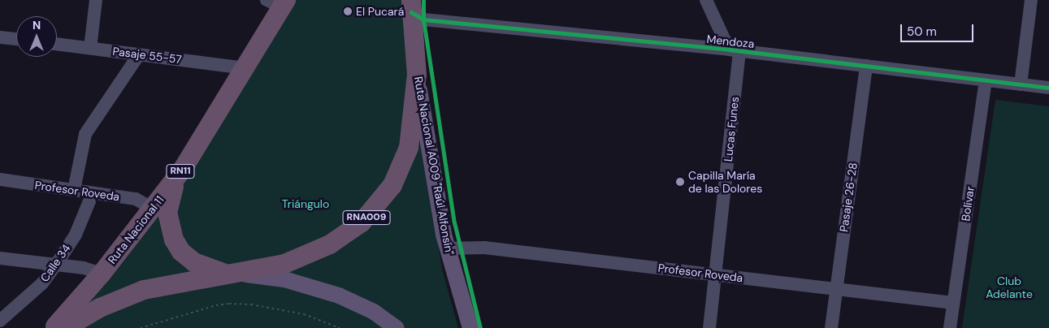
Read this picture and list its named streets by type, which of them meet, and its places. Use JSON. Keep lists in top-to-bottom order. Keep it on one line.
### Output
{"streets":{"highway":["Ruta Nacional A009 \"Raúl Alfonsín\"","RN11","RNA009","Ruta Nacional 11"],"street":["Mendoza","Pasaje 55-57","Lucas Funes","Profesor Roveda","Pasaje 26-28","Bolívar","Calle 34"]},"crossings":[["Mendoza","Lucas Funes"],["Mendoza","Ruta Nacional A009 \"Raúl Alfonsín\""],["Mendoza","Pasaje 26-28"],["Mendoza","Bolívar"],["Pasaje 55-57","Ruta Nacional 11"],["Lucas Funes","Profesor Roveda"],["Ruta Nacional A009 \"Raúl Alfonsín\"","Profesor Roveda"],["Ruta Nacional A009 \"Raúl Alfonsín\"","RNA009"],["Profesor Roveda","Pasaje 26-28"],["Profesor Roveda","Bolívar"],["Profesor Roveda","Ruta Nacional 11"],["Profesor Roveda","Calle 34"],["RNA009","Ruta Nacional 11"]],"parks":["Triángulo","Club Adelante"],"places":["El Pucará","Capilla María de las Dolores"],"scale_bar":"50 m","north":"top"}
